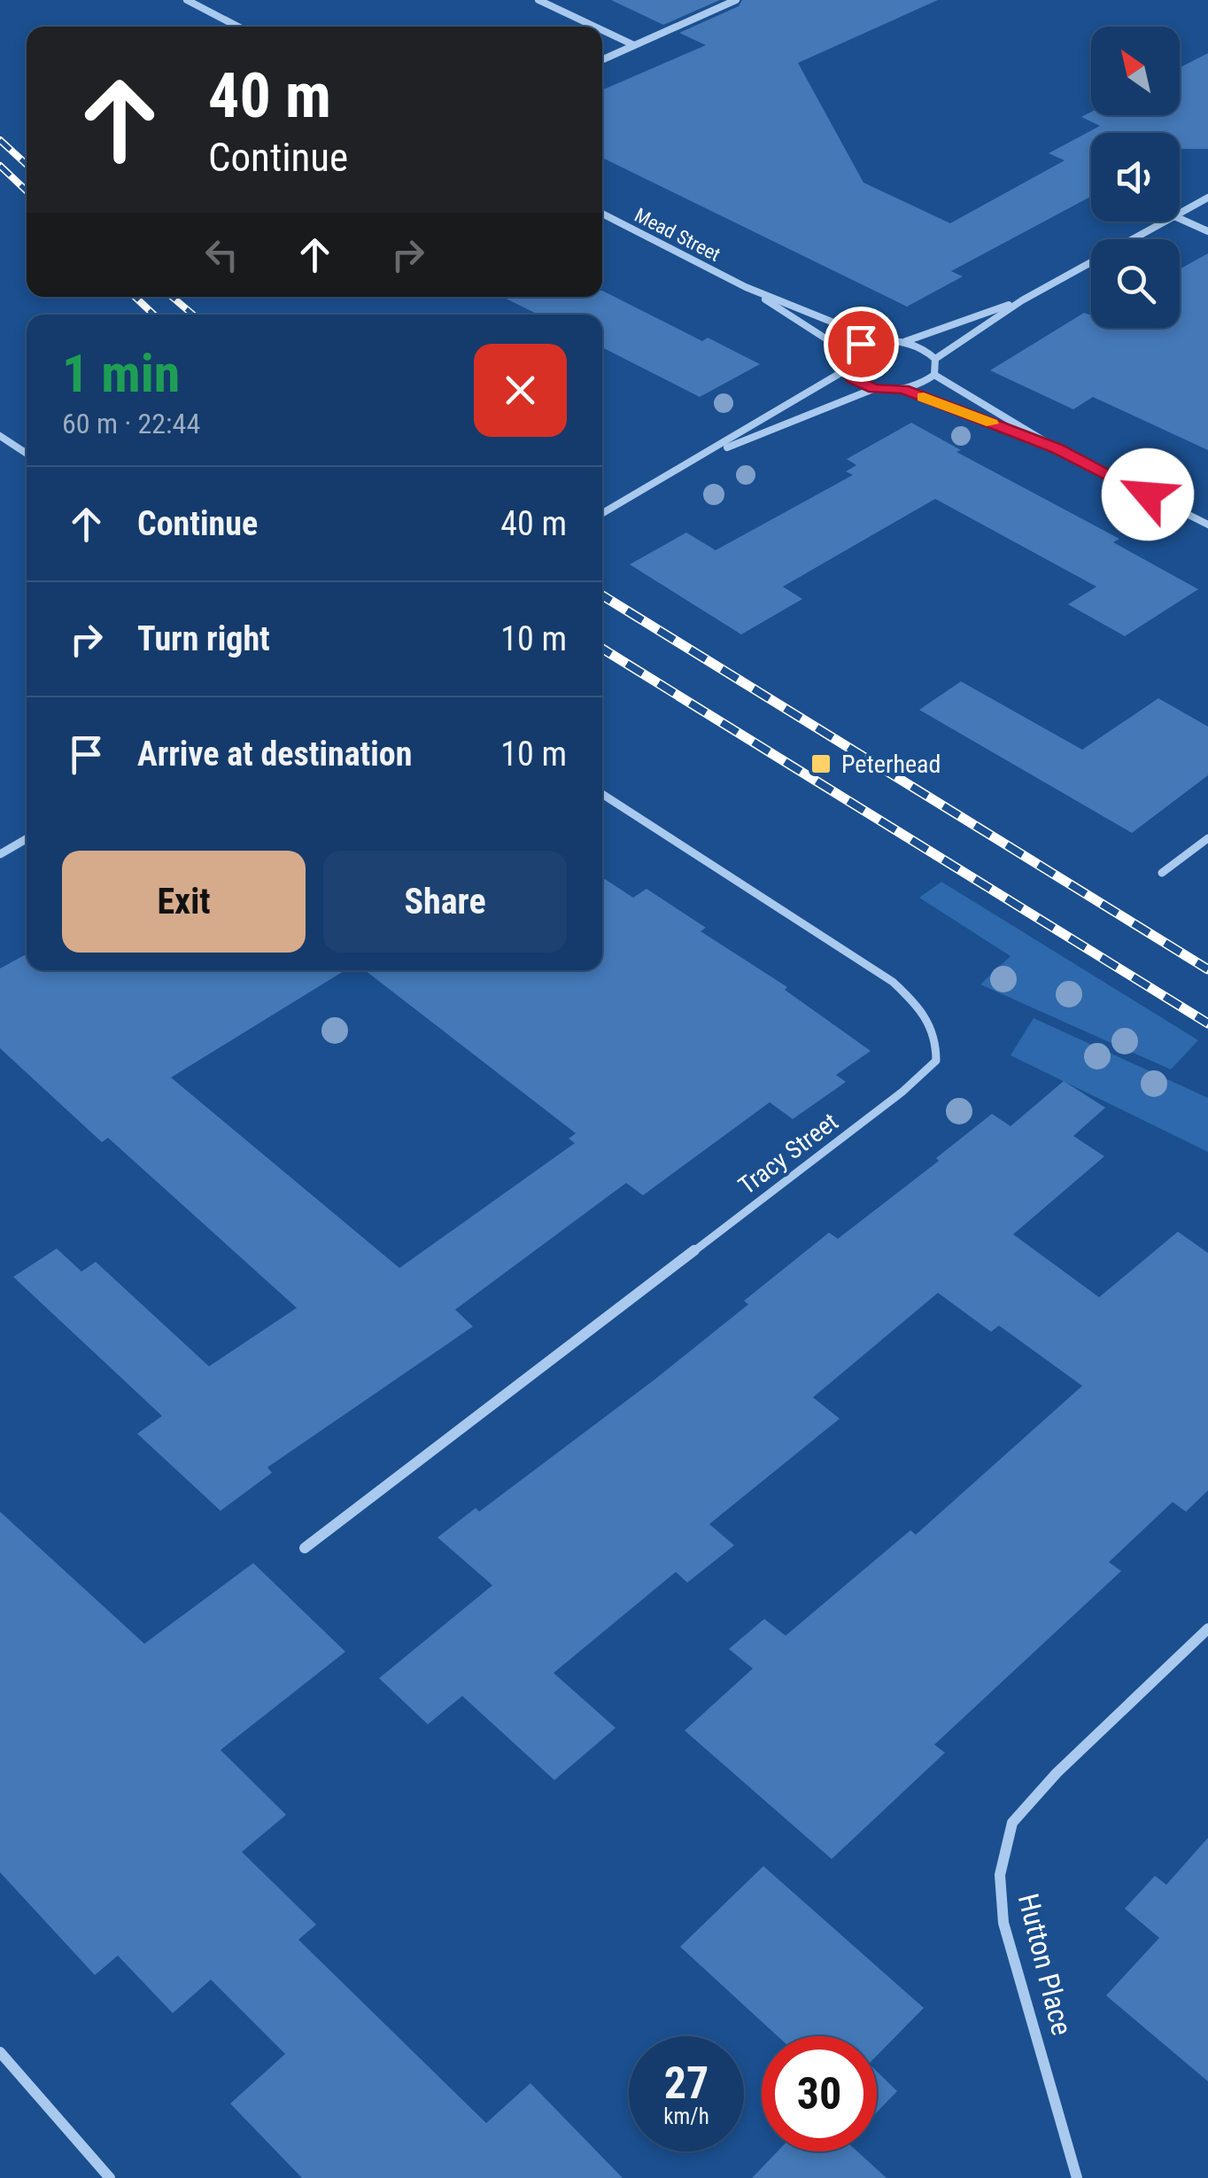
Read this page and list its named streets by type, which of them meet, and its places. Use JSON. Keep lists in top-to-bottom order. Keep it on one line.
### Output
{"streets":{"street":["Mead Street","Tracy Street","Hutton Place"]},"places":{"transit":["Peterhead"]},"north":"top left","page":{"turn":["40 m","Continue"],"heading":["1 min","60 m · 22:44"],"list":[{"name":"Continue","value":"40 m"},{"name":"Turn right","value":"10 m"},{"name":"Arrive at destination","value":"10 m"}],"buttons":["Exit","Share"],"speed":"27 km/h","limit":"30"}}
